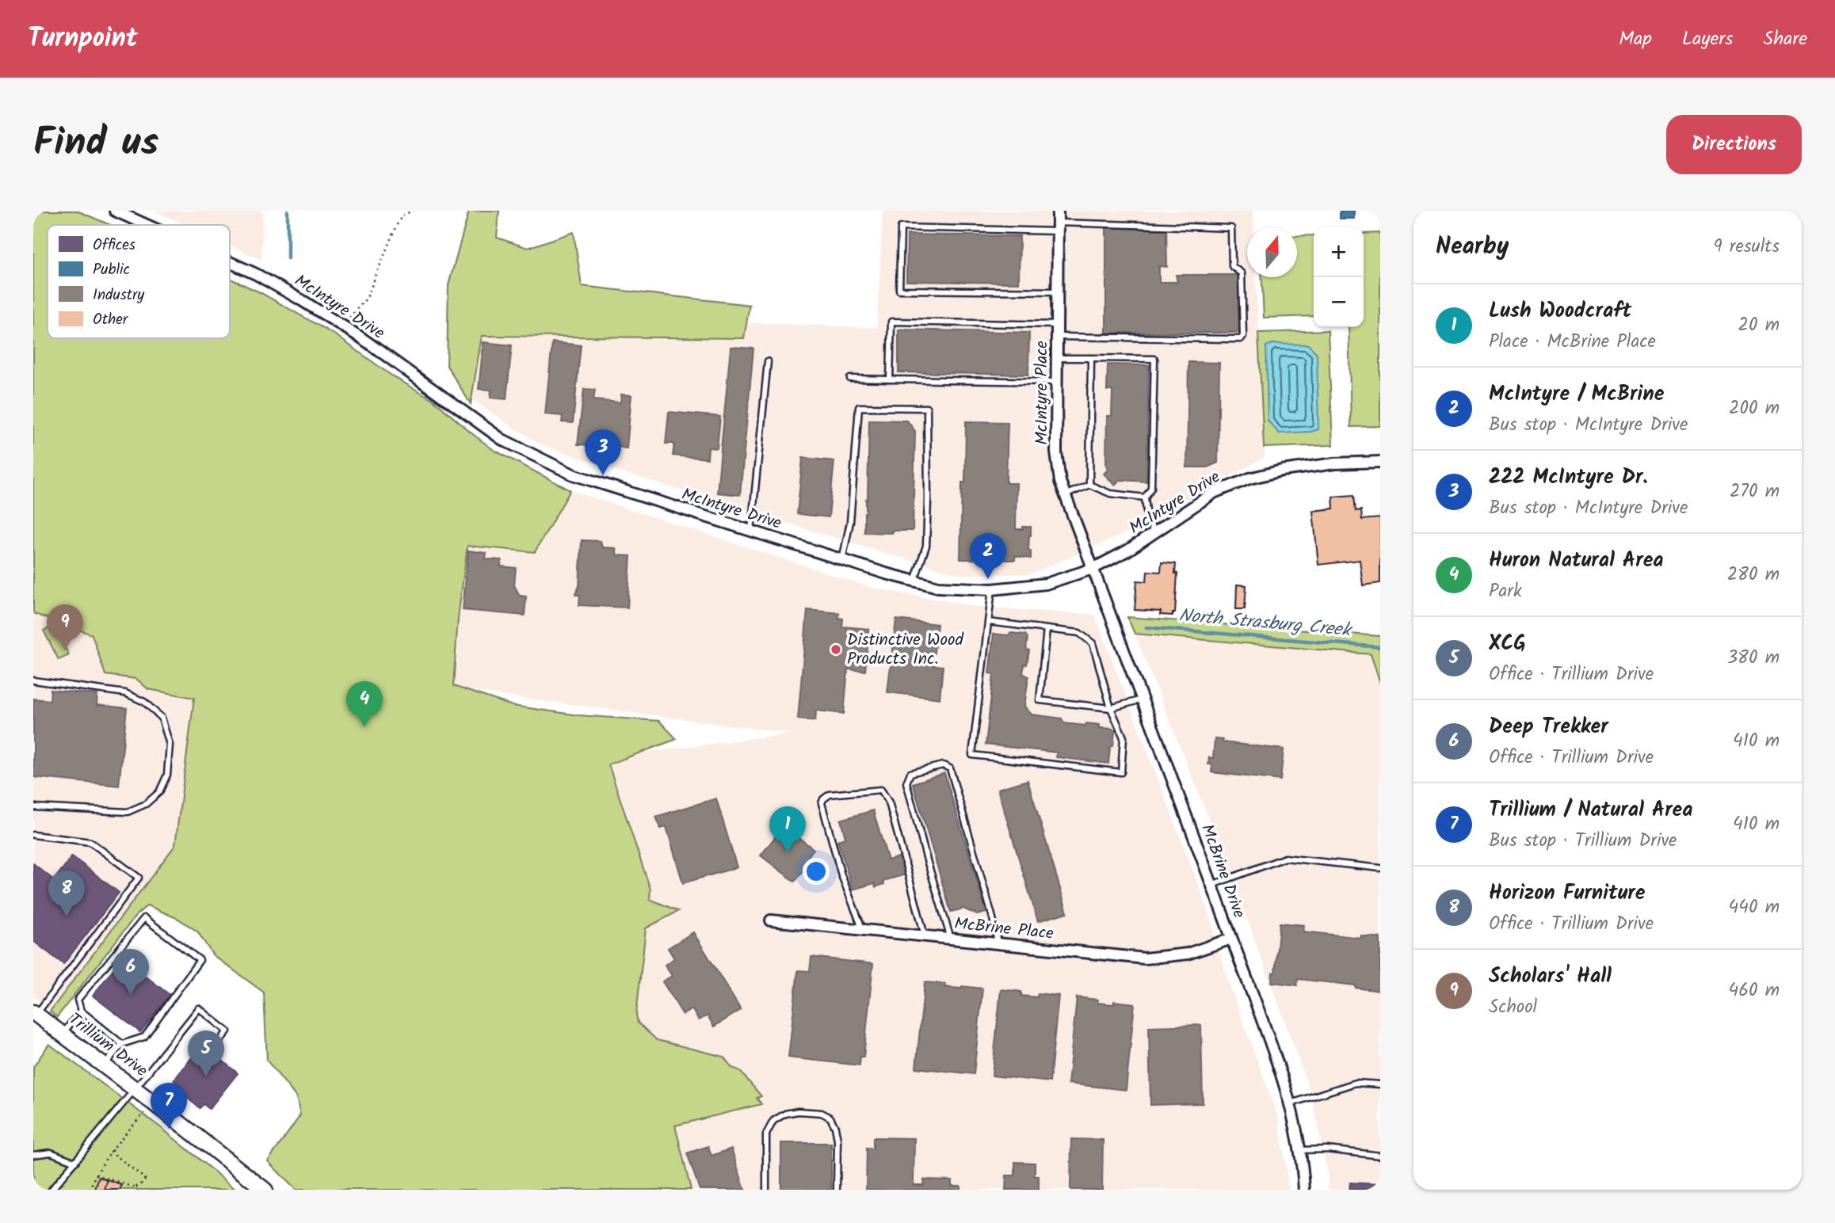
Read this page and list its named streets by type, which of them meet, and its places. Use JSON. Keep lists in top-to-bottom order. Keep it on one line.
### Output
{"streets":{"street":["McIntyre Drive","McIntyre Place","McBrine Drive","McBrine Place","Trillium Drive"]},"crossings":[["McIntyre Drive","McIntyre Place"],["McIntyre Drive","McBrine Drive"],["McIntyre Place","McBrine Drive"],["McBrine Drive","McBrine Place"]],"water":["North Strasburg Creek"],"places":["Distinctive Wood Products Inc."],"legend":["Offices","Public","Industry","Other"],"north":"top","page":{"header":"Turnpoint","nav":["Map","Layers","Share"],"title":"Find us","buttons":"Directions","heading":["Nearby","9 results"],"map_buttons":["+","−"],"list":[{"mark":"1","name":"Lush Woodcraft","note":"Place · McBrine Place","value":"20 m"},{"mark":"2","name":"McIntyre / McBrine","note":"Bus stop · McIntyre Drive","value":"200 m"},{"mark":"3","name":"222 McIntyre Dr.","note":"Bus stop · McIntyre Drive","value":"270 m"},{"mark":"4","name":"Huron Natural Area","note":"Park","value":"280 m"},{"mark":"5","name":"XCG","note":"Office · Trillium Drive","value":"380 m"},{"mark":"6","name":"Deep Trekker","note":"Office · Trillium Drive","value":"410 m"},{"mark":"7","name":"Trillium / Natural Area","note":"Bus stop · Trillium Drive","value":"410 m"},{"mark":"8","name":"Horizon Furniture","note":"Office · Trillium Drive","value":"440 m"},{"mark":"9","name":"Scholars' Hall","note":"School","value":"460 m"}],"pins":["3","2","9","4","1","8","6","5","7"]}}
